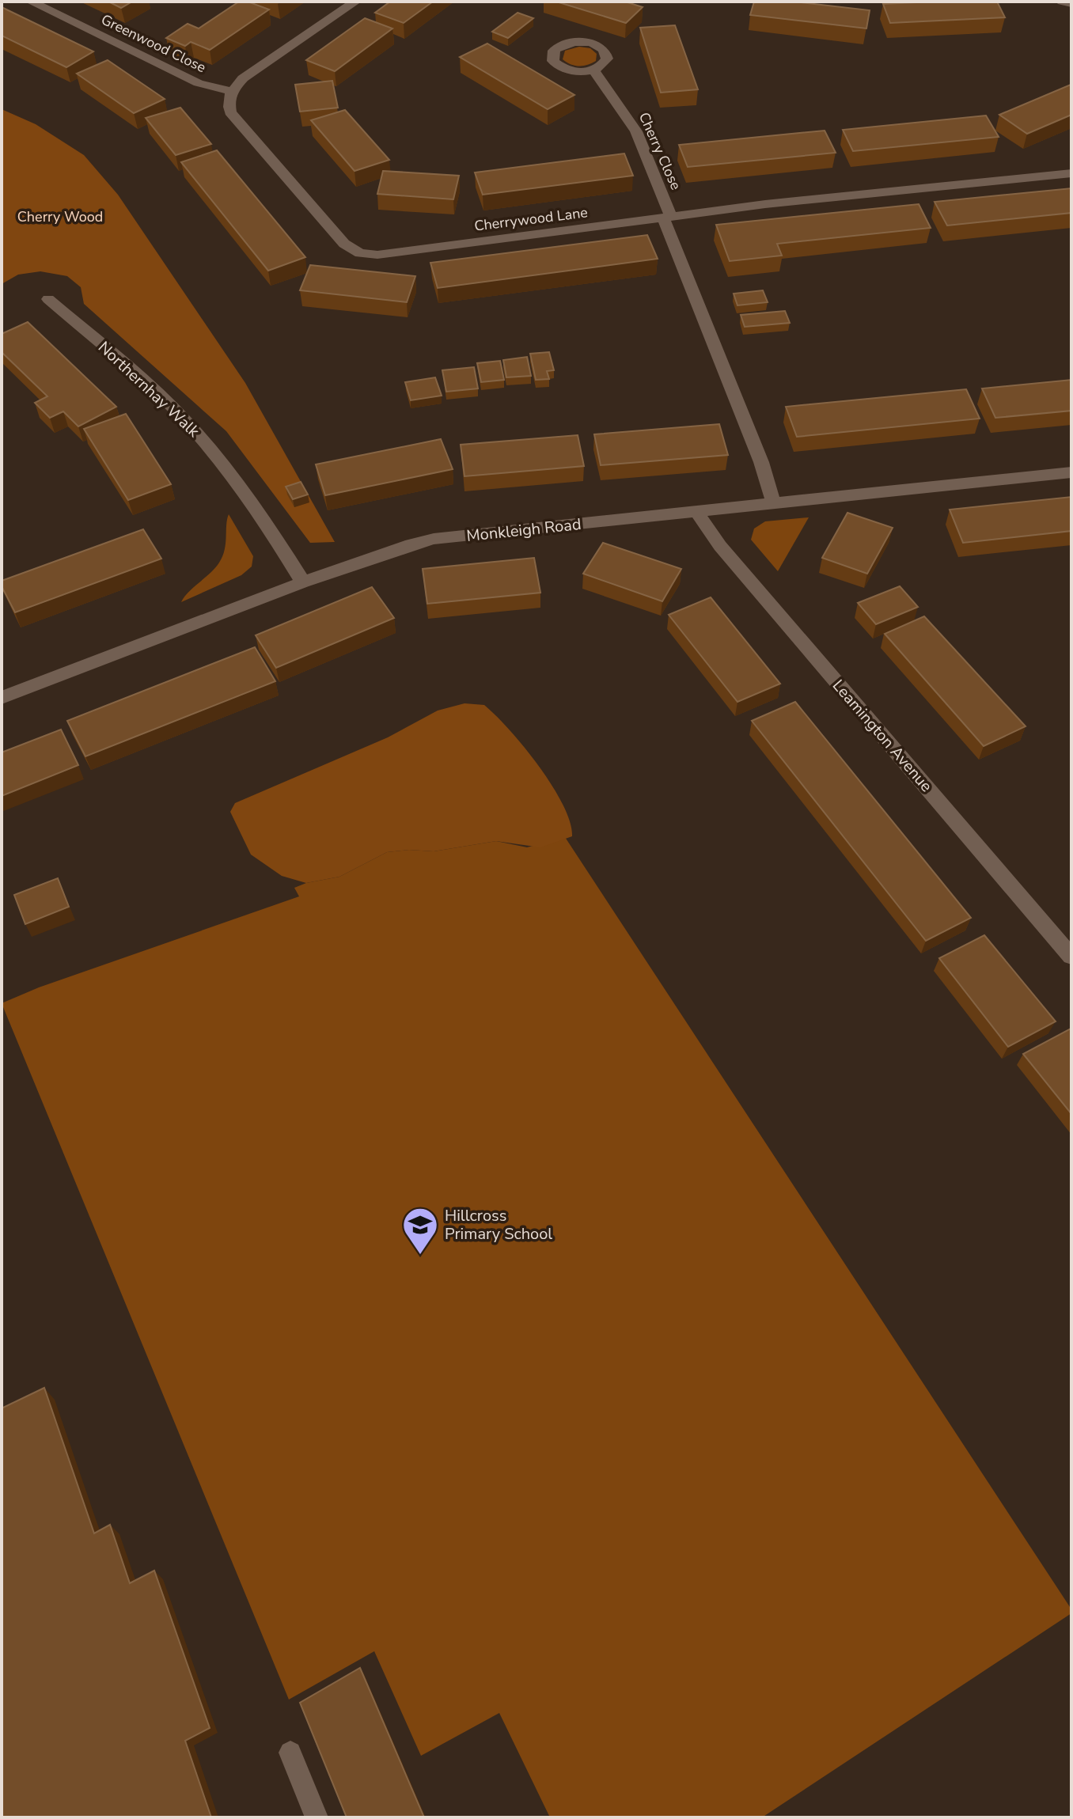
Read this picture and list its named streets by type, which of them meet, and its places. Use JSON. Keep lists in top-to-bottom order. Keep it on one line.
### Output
{"streets":{"street":["Greenwood Close","Cherry Close","Cherrywood Lane","Northernhay Walk","Monkleigh Road","Leamington Avenue"]},"crossings":[["Greenwood Close","Cherrywood Lane"],["Cherry Close","Cherrywood Lane"],["Northernhay Walk","Monkleigh Road"],["Monkleigh Road","Leamington Avenue"]],"parks":["Cherry Wood"],"places":{"school or university":["Hillcross Primary School"]}}
